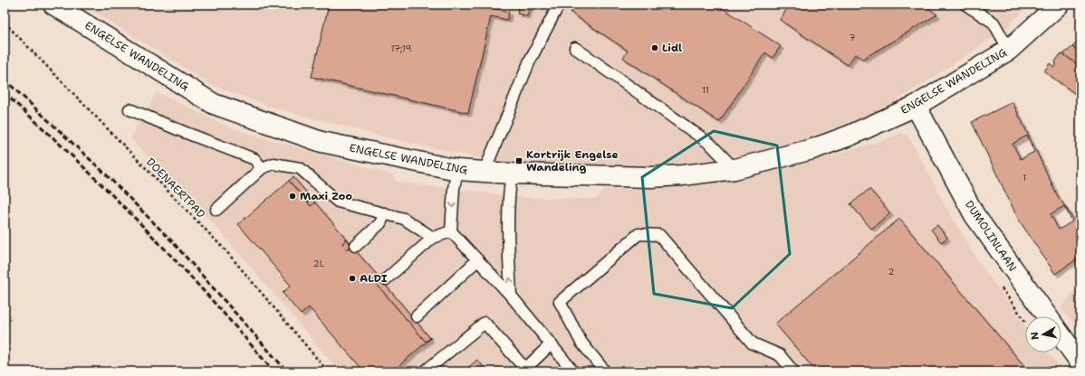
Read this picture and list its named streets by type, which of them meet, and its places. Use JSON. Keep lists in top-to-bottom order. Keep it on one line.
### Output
{"streets":{"street":["ENGELSE WANDELING","DUMOLINLAAN"],"path":["DOENAERTPAD"]},"crossings":[["ENGELSE WANDELING","DUMOLINLAAN"]],"places":{"other":["Lidl","Maxi Zoo","ALDI"],"transit":["Kortrijk Engelse Wandeling"]},"house_numbers":["7","17;19","11","1","2L","2"],"north":"left"}
